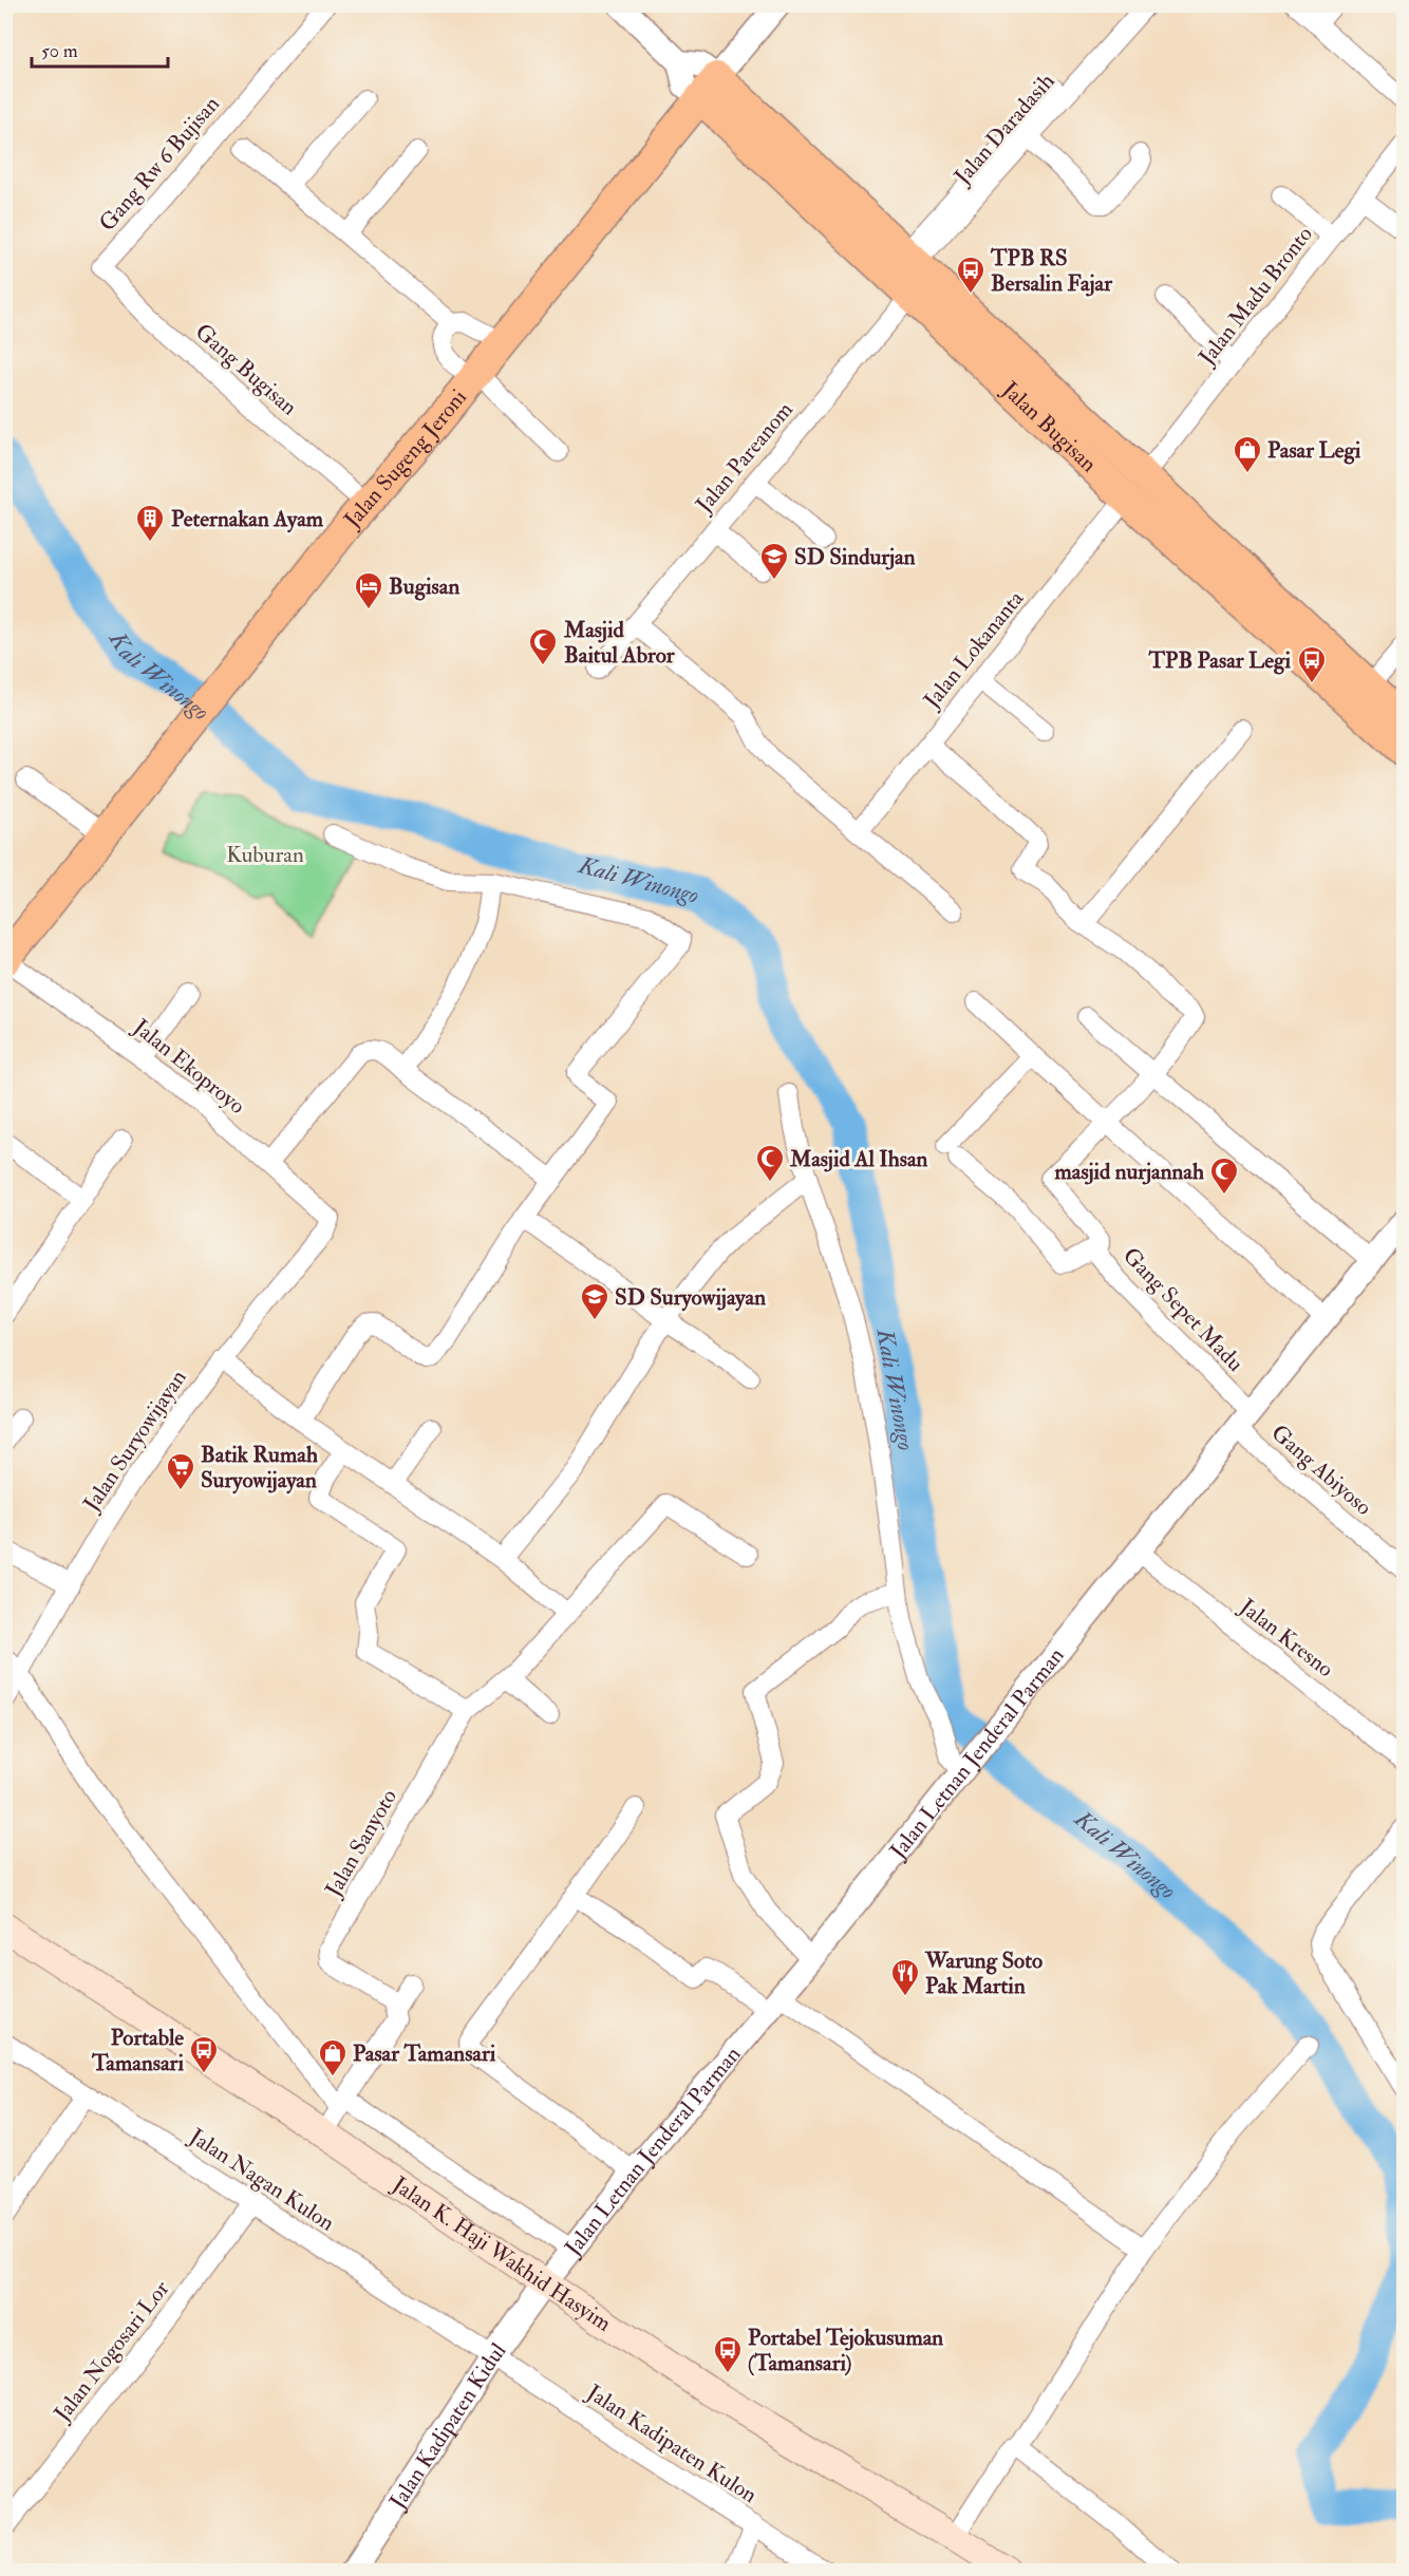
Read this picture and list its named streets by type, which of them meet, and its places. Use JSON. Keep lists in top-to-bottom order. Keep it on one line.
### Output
{"streets":{"main road":["Jalan Bugisan","Jalan Sugeng Jeroni","Jalan K. Haji Wakhid Hasyim"],"street":["Jalan Daradasih","Gang Rw 6 Bujisan","Jalan Madu Bronto","Gang Bugisan","Jalan Pareanom","Jalan Lokananta","Jalan Ekoproyo","Gang Sepet Madu","Jalan Suryowijayan","Gang Abiyoso","Jalan Kresno","Jalan Letnan Jenderal Parman","Jalan Sanyoto","Jalan Nagan Kulon","Jalan Nogosari Lor","Jalan Kadipaten Kidul","Jalan Kadipaten Kulon"]},"crossings":[["Jalan Daradasih","Jalan Bugisan"],["Jalan Daradasih","Jalan Pareanom"],["Gang Rw 6 Bujisan","Gang Bugisan"],["Jalan Madu Bronto","Jalan Bugisan"],["Jalan Madu Bronto","Jalan Lokananta"],["Gang Bugisan","Jalan Sugeng Jeroni"],["Jalan Bugisan","Jalan Sugeng Jeroni"],["Jalan Bugisan","Jalan Pareanom"],["Jalan Bugisan","Jalan Lokananta"],["Jalan Sugeng Jeroni","Jalan Ekoproyo"],["Jalan Ekoproyo","Jalan Suryowijayan"],["Gang Sepet Madu","Gang Abiyoso"],["Gang Sepet Madu","Jalan Letnan Jenderal Parman"],["Gang Abiyoso","Jalan Letnan Jenderal Parman"],["Jalan Kresno","Jalan Letnan Jenderal Parman"],["Jalan Letnan Jenderal Parman","Jalan K. Haji Wakhid Hasyim"],["Jalan Letnan Jenderal Parman","Jalan Kadipaten Kidul"],["Jalan Nagan Kulon","Jalan Nogosari Lor"],["Jalan Nagan Kulon","Jalan Kadipaten Kidul"],["Jalan Nagan Kulon","Jalan Kadipaten Kulon"],["Jalan K. Haji Wakhid Hasyim","Jalan Kadipaten Kidul"],["Jalan Kadipaten Kidul","Jalan Kadipaten Kulon"]],"water":["Kali Winongo"],"parks":["Kuburan"],"places":{"bus stop":["TPB RS Bersalin Fajar","TPB Pasar Legi","Portable Tamansari","Portabel Tejokusuman (Tamansari)"],"shop":["Pasar Legi","Pasar Tamansari"],"building":["Peternakan Ayam"],"school or university":["SD Sindurjan","SD Suryowijayan"],"hotel":["Bugisan"],"mosque":["Masjid Baitul Abror","Masjid Al Ihsan","masjid nurjannah"],"supermarket":["Batik Rumah Suryowijayan"],"restaurant":["Warung Soto Pak Martin"]},"scale_bar":"50 m"}
